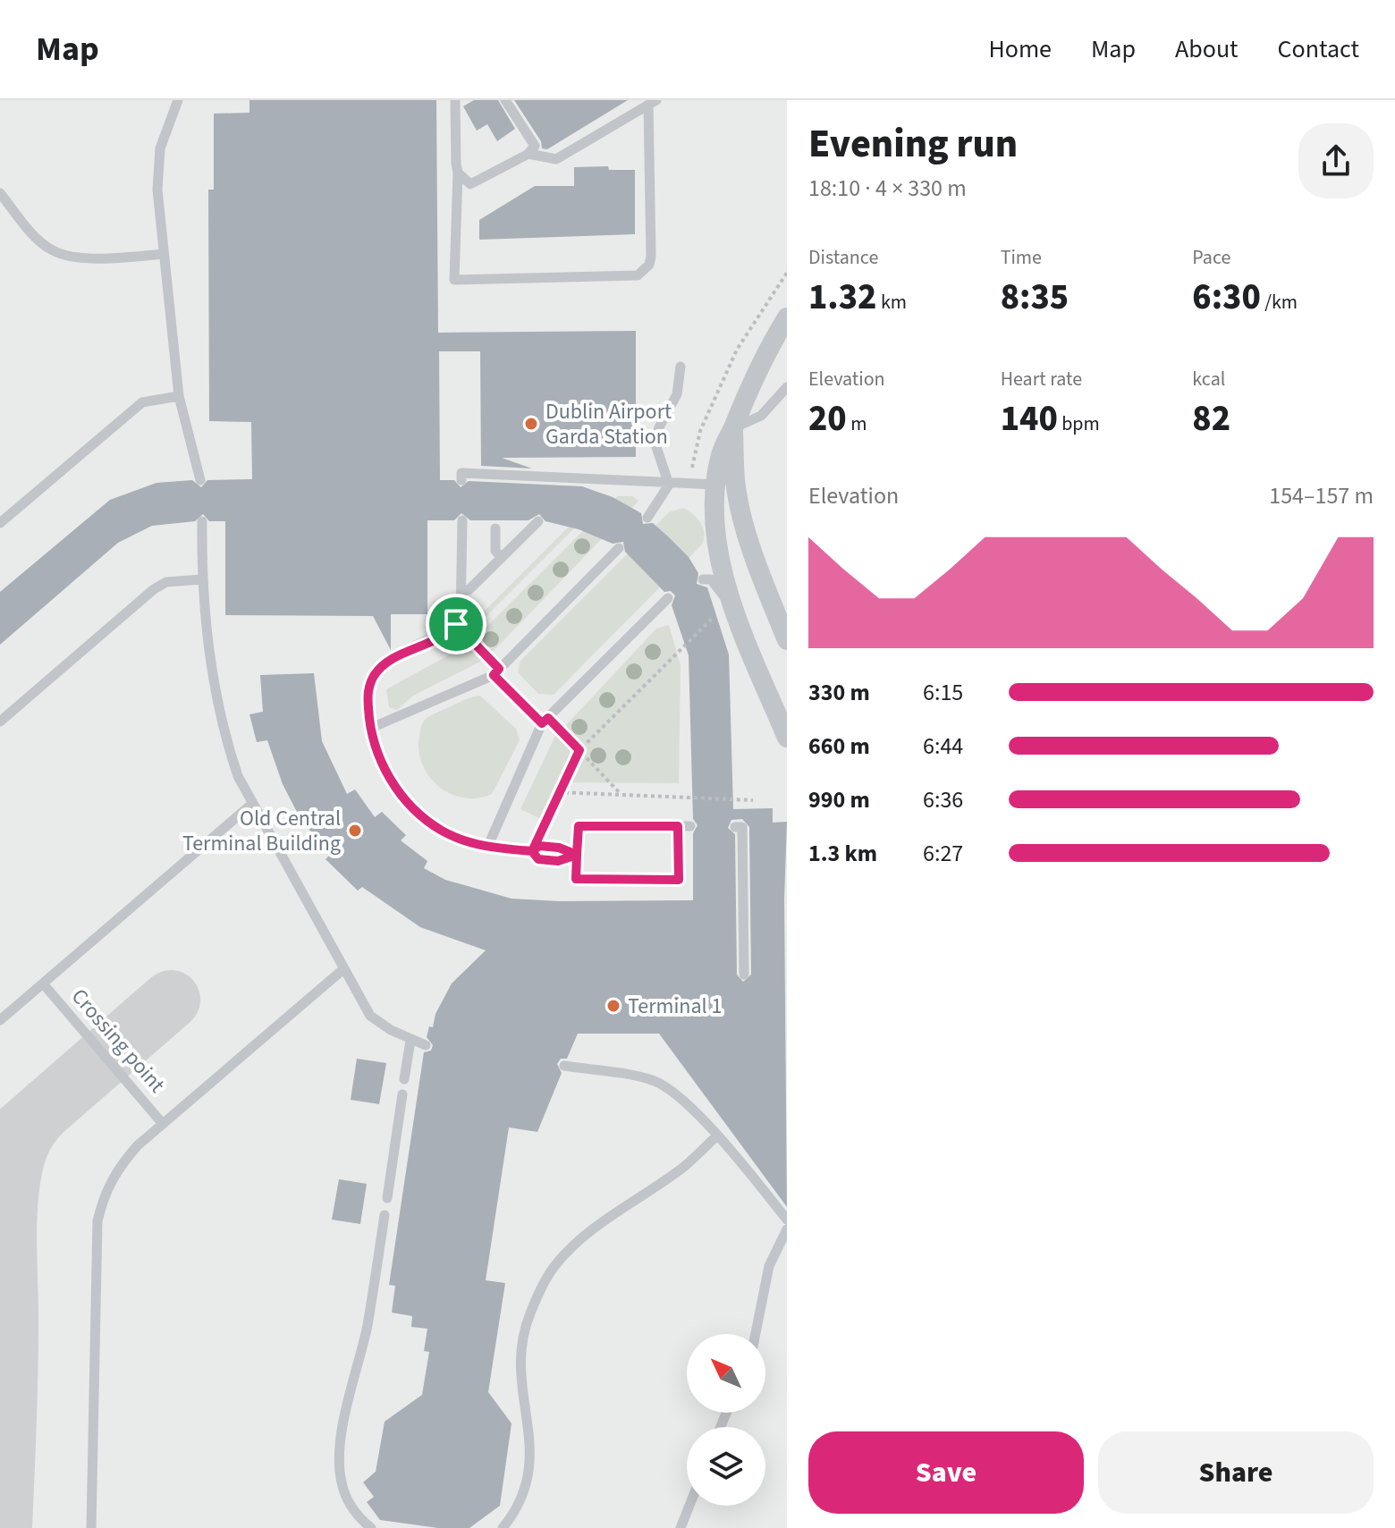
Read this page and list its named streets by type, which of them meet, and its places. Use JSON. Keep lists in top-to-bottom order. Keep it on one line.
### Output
{"streets":{"lane":["Crossing point"]},"places":["Dublin Airport Garda Station","Old Central Terminal Building","Terminal 1"],"north":"top left","page":{"header":"Map","nav":["Home","Map","About","Contact"],"heading":["Evening run","18:10 · 4 × 330 m"],"stats":[["Distance","1.32 km"],["Time","8:35"],["Pace","6:30 /km"],["Elevation","20 m"],["Heart rate","140 bpm"],["kcal","82"]],"chart":["Elevation","154–157 m"],"list":[{"name":"330 m","note":"6:15"},{"name":"660 m","note":"6:44"},{"name":"990 m","note":"6:36"},{"name":"1.3 km","note":"6:27"}],"buttons":["Save","Share"]}}
